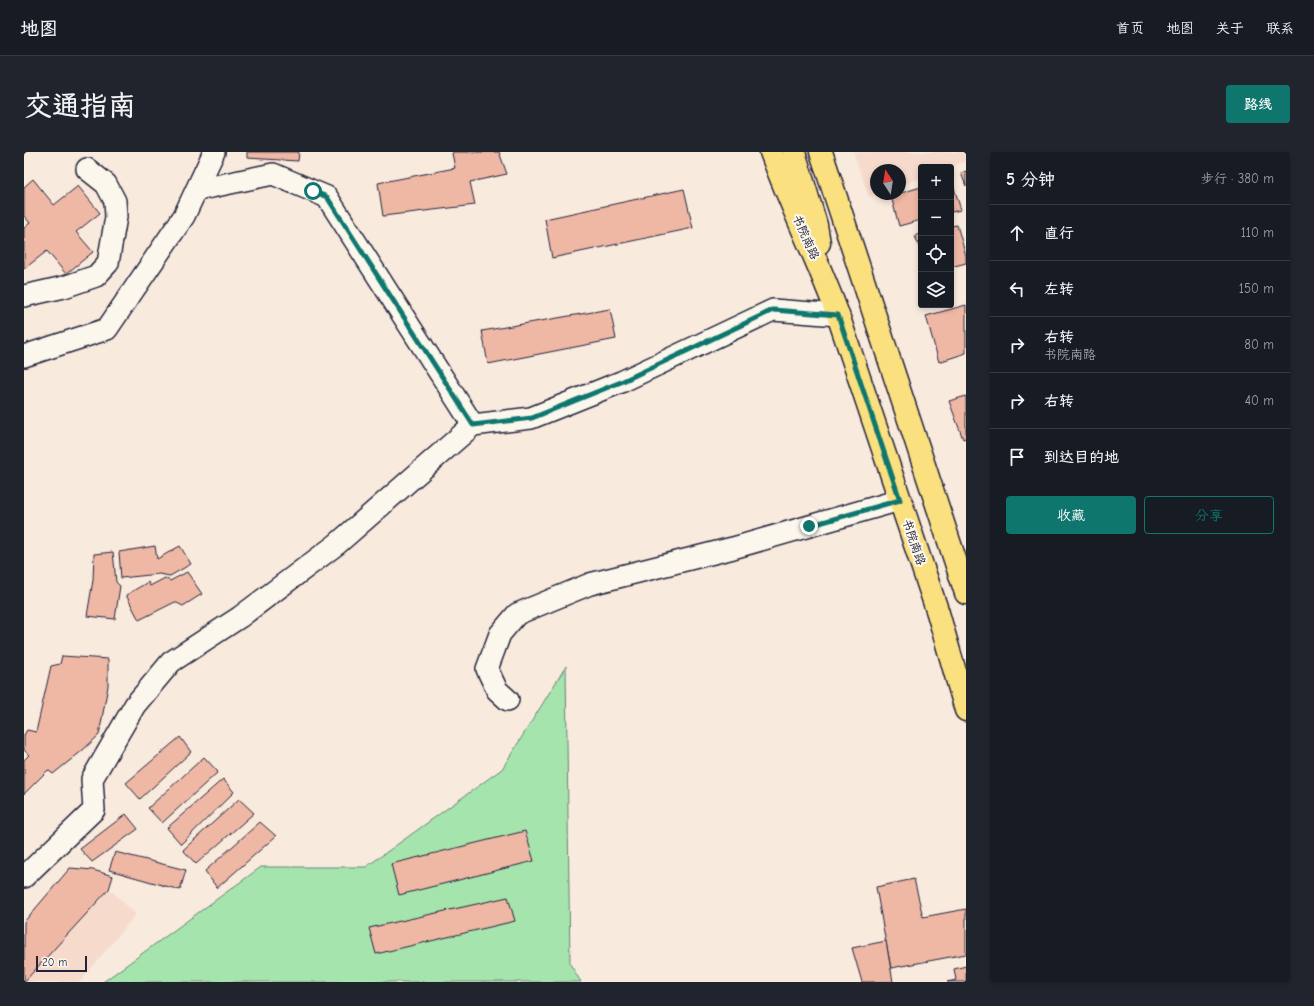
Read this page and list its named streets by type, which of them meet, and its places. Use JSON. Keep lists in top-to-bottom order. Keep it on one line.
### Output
{"streets":{"main road":["书院南路"]},"scale_bar":"20 m","north":"top","page":{"header":"地图","nav":["首页","地图","关于","联系"],"buttons":["路线",["收藏","分享"]],"title":"交通指南","heading":["5 分钟","步行 · 380 m"],"map_buttons":["+","−"],"list":[["直行","110 m"],["左转","150 m"],["右转","书院南路","80 m"],["右转","40 m"],"到达目的地"],"scale":"20 m"}}
